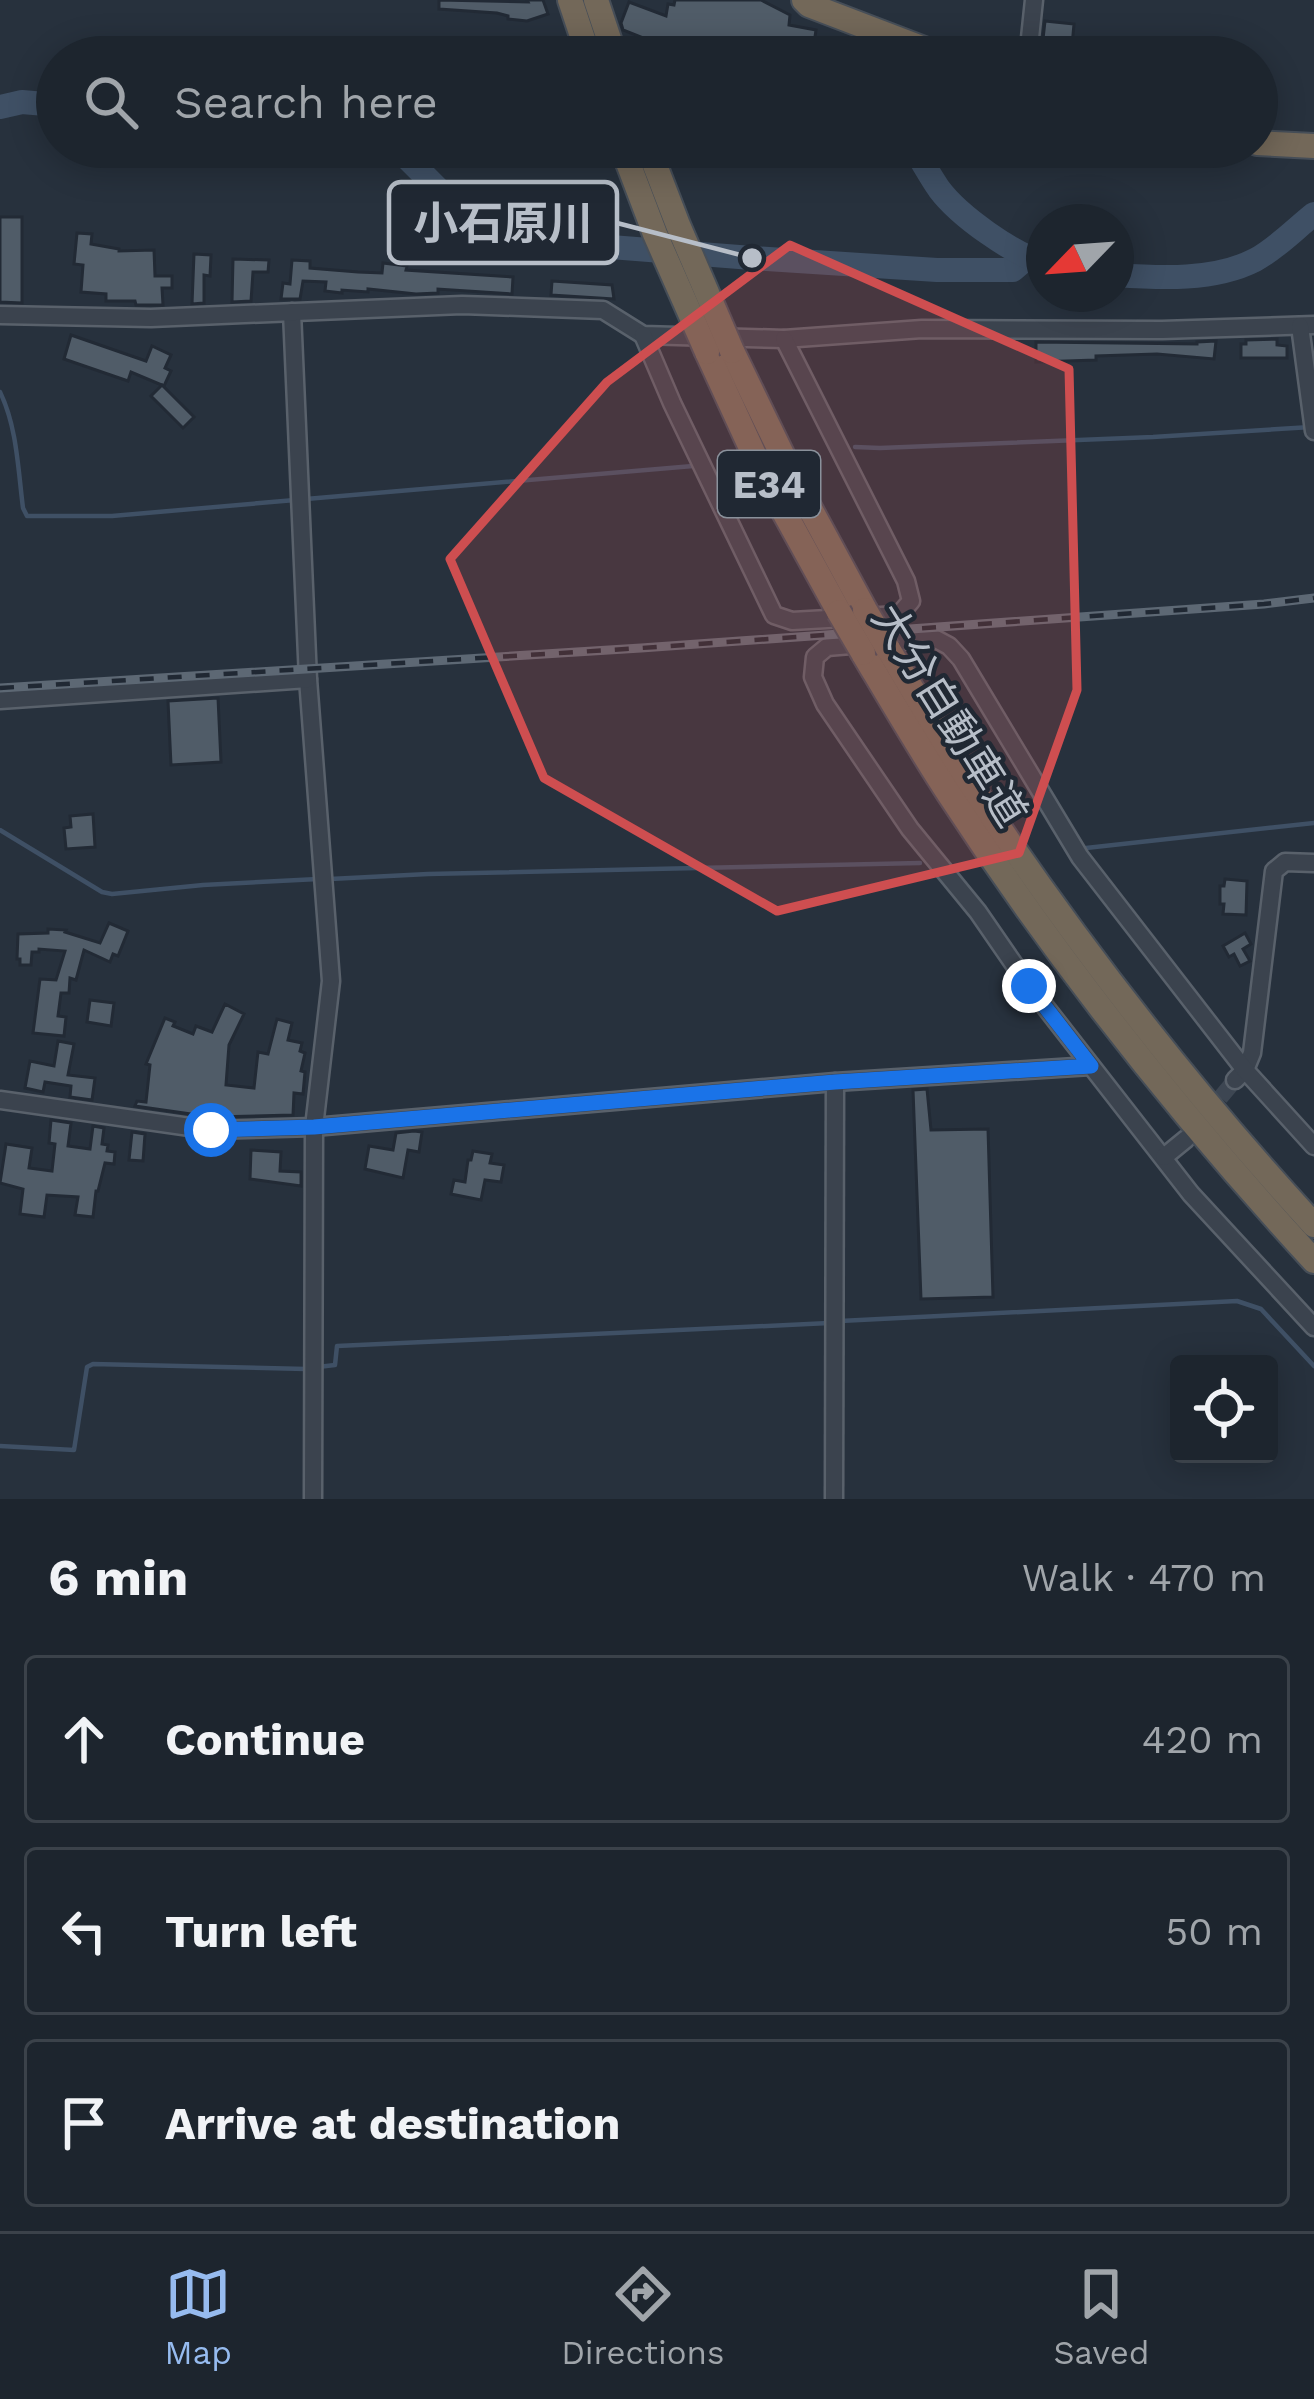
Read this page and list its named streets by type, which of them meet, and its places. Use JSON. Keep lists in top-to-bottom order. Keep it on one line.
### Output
{"streets":{"highway":["E34","大分自動車道"]},"places":["小石原川"],"north":"bottom left","page":{"search":"Search here","heading":["6 min","Walk · 470 m"],"list":[["Continue","420 m"],["Turn left","50 m"],"Arrive at destination"],"nav":["Map","Directions","Saved"]}}
